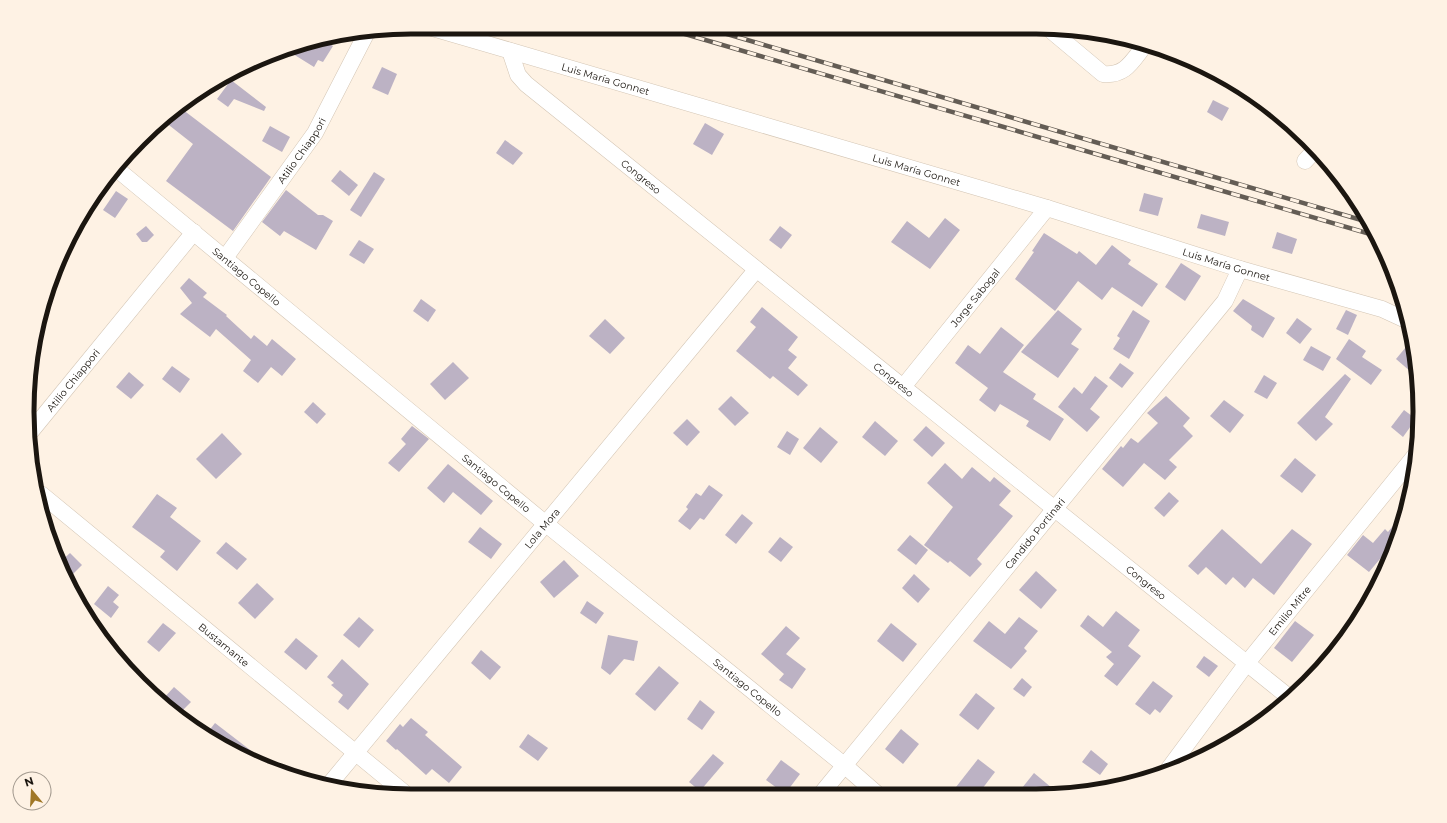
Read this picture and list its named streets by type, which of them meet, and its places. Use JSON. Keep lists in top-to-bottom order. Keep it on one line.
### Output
{"streets":{"street":["Luis María Gonnet","Atilio Chiappori","Congreso","Santiago Copello","Jorge Sabogal","Lola Mora","Candido Portinari","Emilio Mitre","Bustamante"]},"crossings":[["Luis María Gonnet","Congreso"],["Luis María Gonnet","Jorge Sabogal"],["Luis María Gonnet","Candido Portinari"],["Atilio Chiappori","Santiago Copello"],["Congreso","Jorge Sabogal"],["Congreso","Lola Mora"],["Congreso","Candido Portinari"],["Congreso","Emilio Mitre"],["Santiago Copello","Lola Mora"],["Santiago Copello","Candido Portinari"],["Lola Mora","Bustamante"]],"north":"top"}
